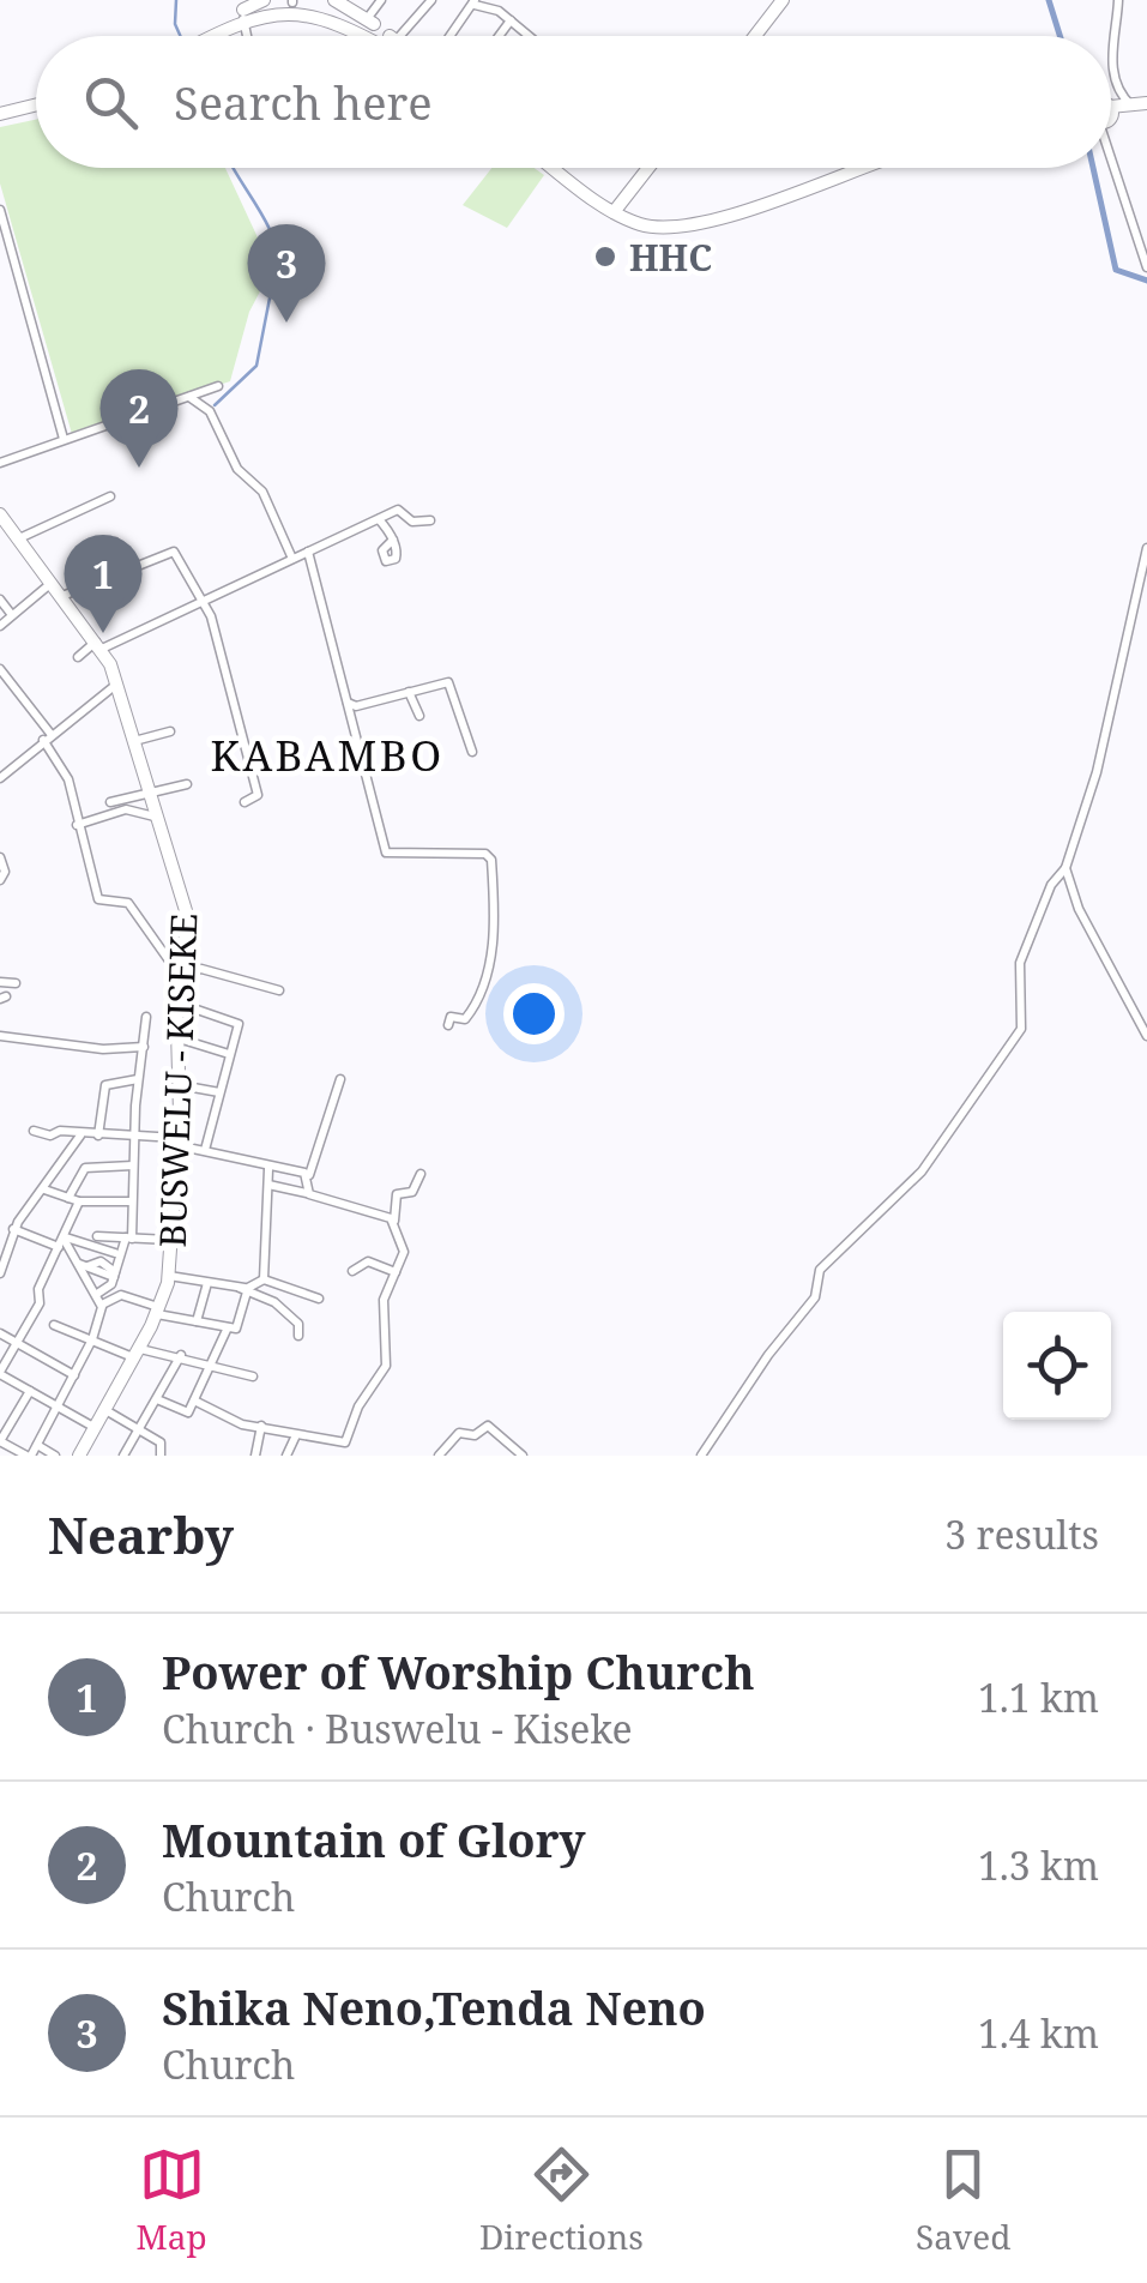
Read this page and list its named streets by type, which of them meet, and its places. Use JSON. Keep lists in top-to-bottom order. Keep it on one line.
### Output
{"streets":{"main road":["BUSWELU - KISEKE"]},"districts":["KABAMBO"],"places":["HHC"],"page":{"search":"Search here","pins":["3","2","1"],"heading":["Nearby","3 results"],"list":[{"mark":"1","name":"Power of Worship Church","note":"Church · Buswelu - Kiseke","value":"1.1 km"},{"mark":"2","name":"Mountain of Glory","note":"Church","value":"1.3 km"},{"mark":"3","name":"Shika Neno,Tenda Neno","note":"Church","value":"1.4 km"}],"nav":["Map","Directions","Saved"]}}
